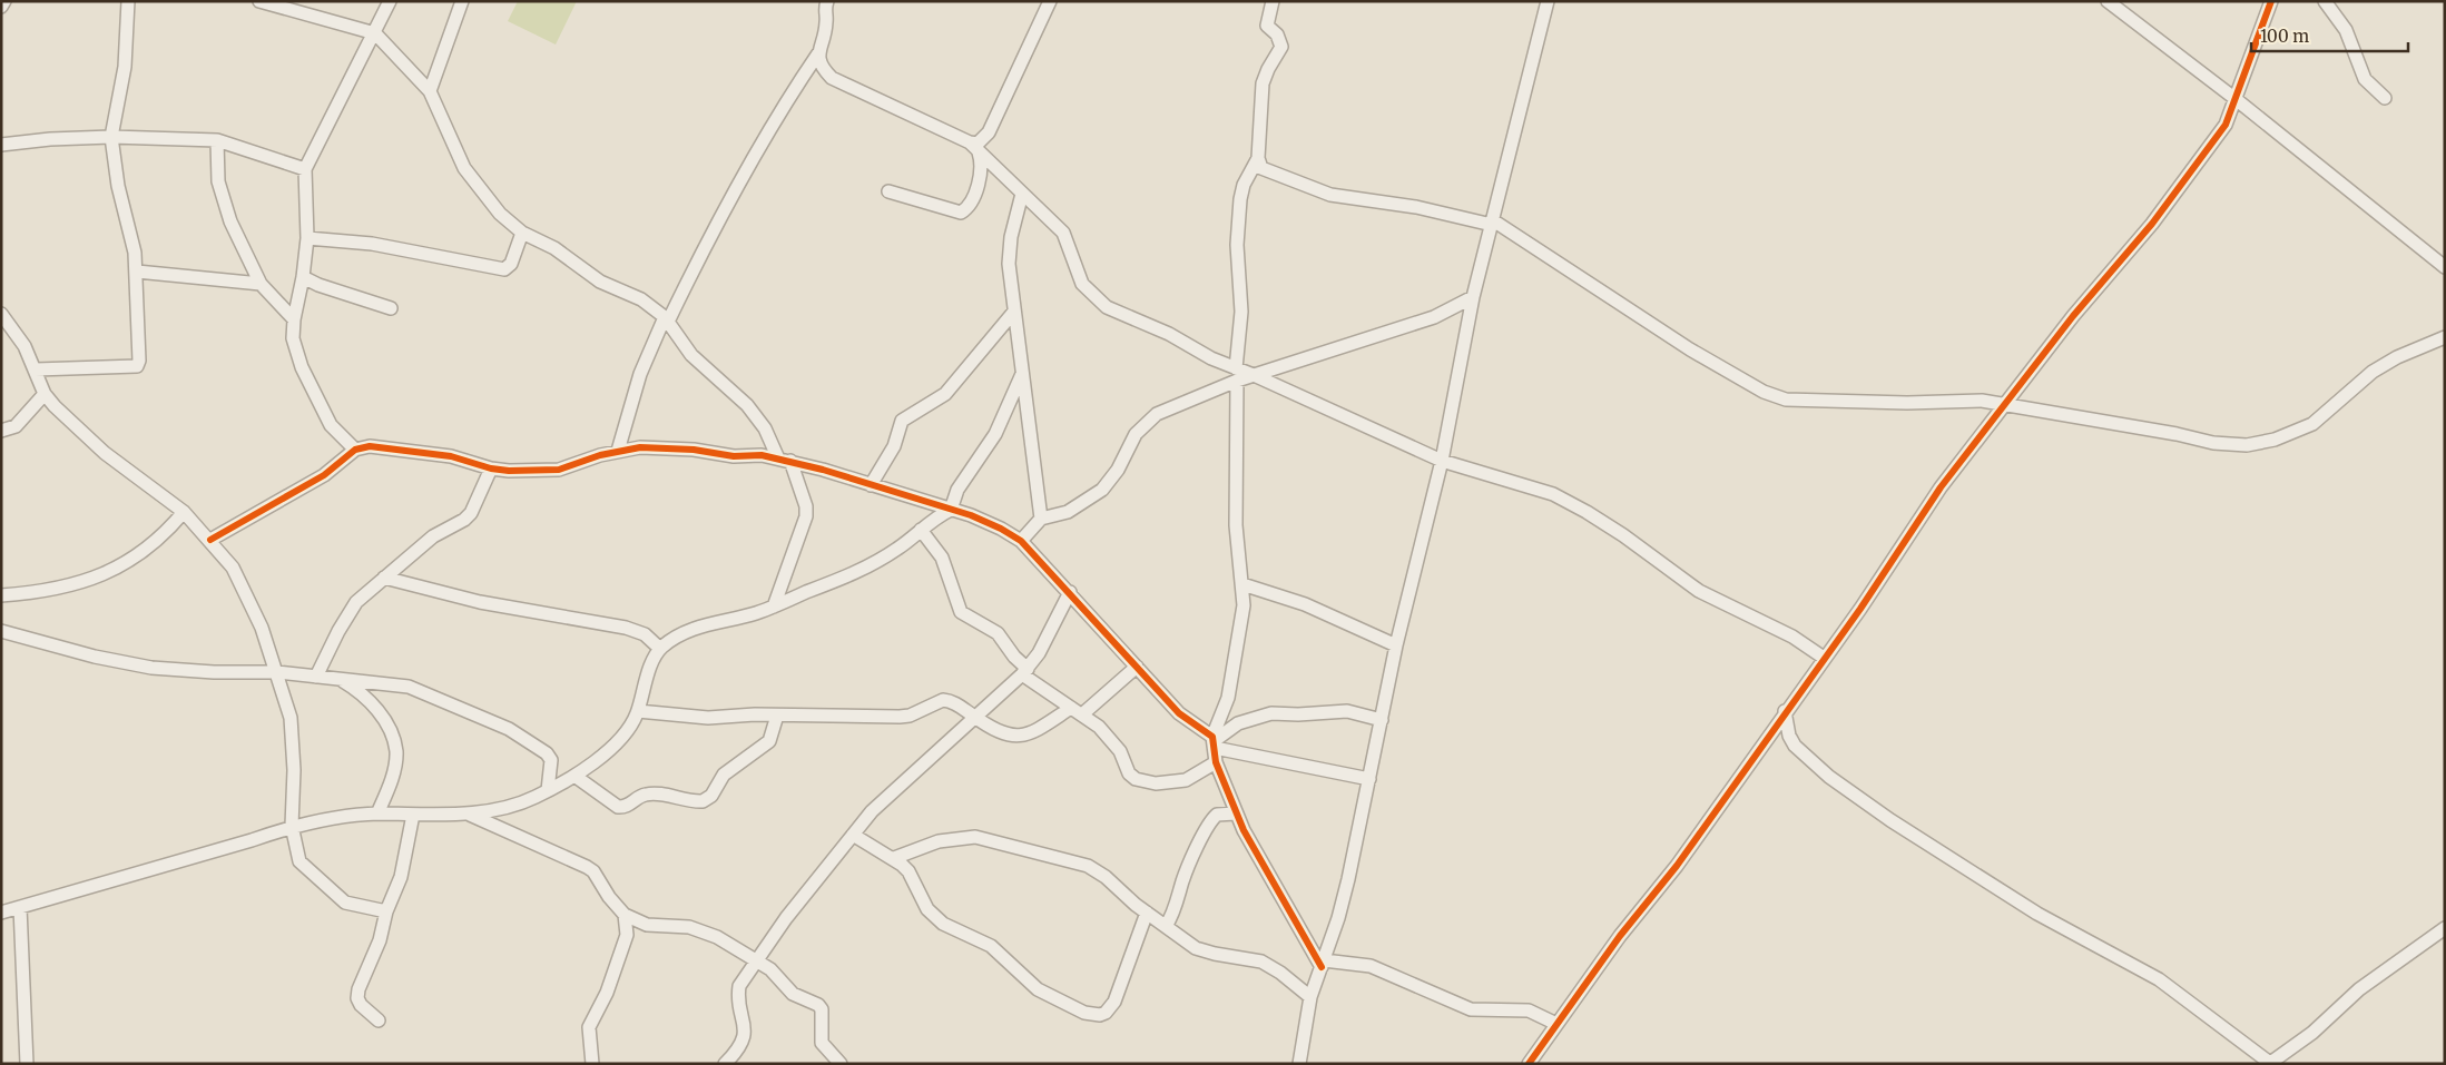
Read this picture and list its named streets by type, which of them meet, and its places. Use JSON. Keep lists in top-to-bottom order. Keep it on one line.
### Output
{"scale_bar":"100 m"}
